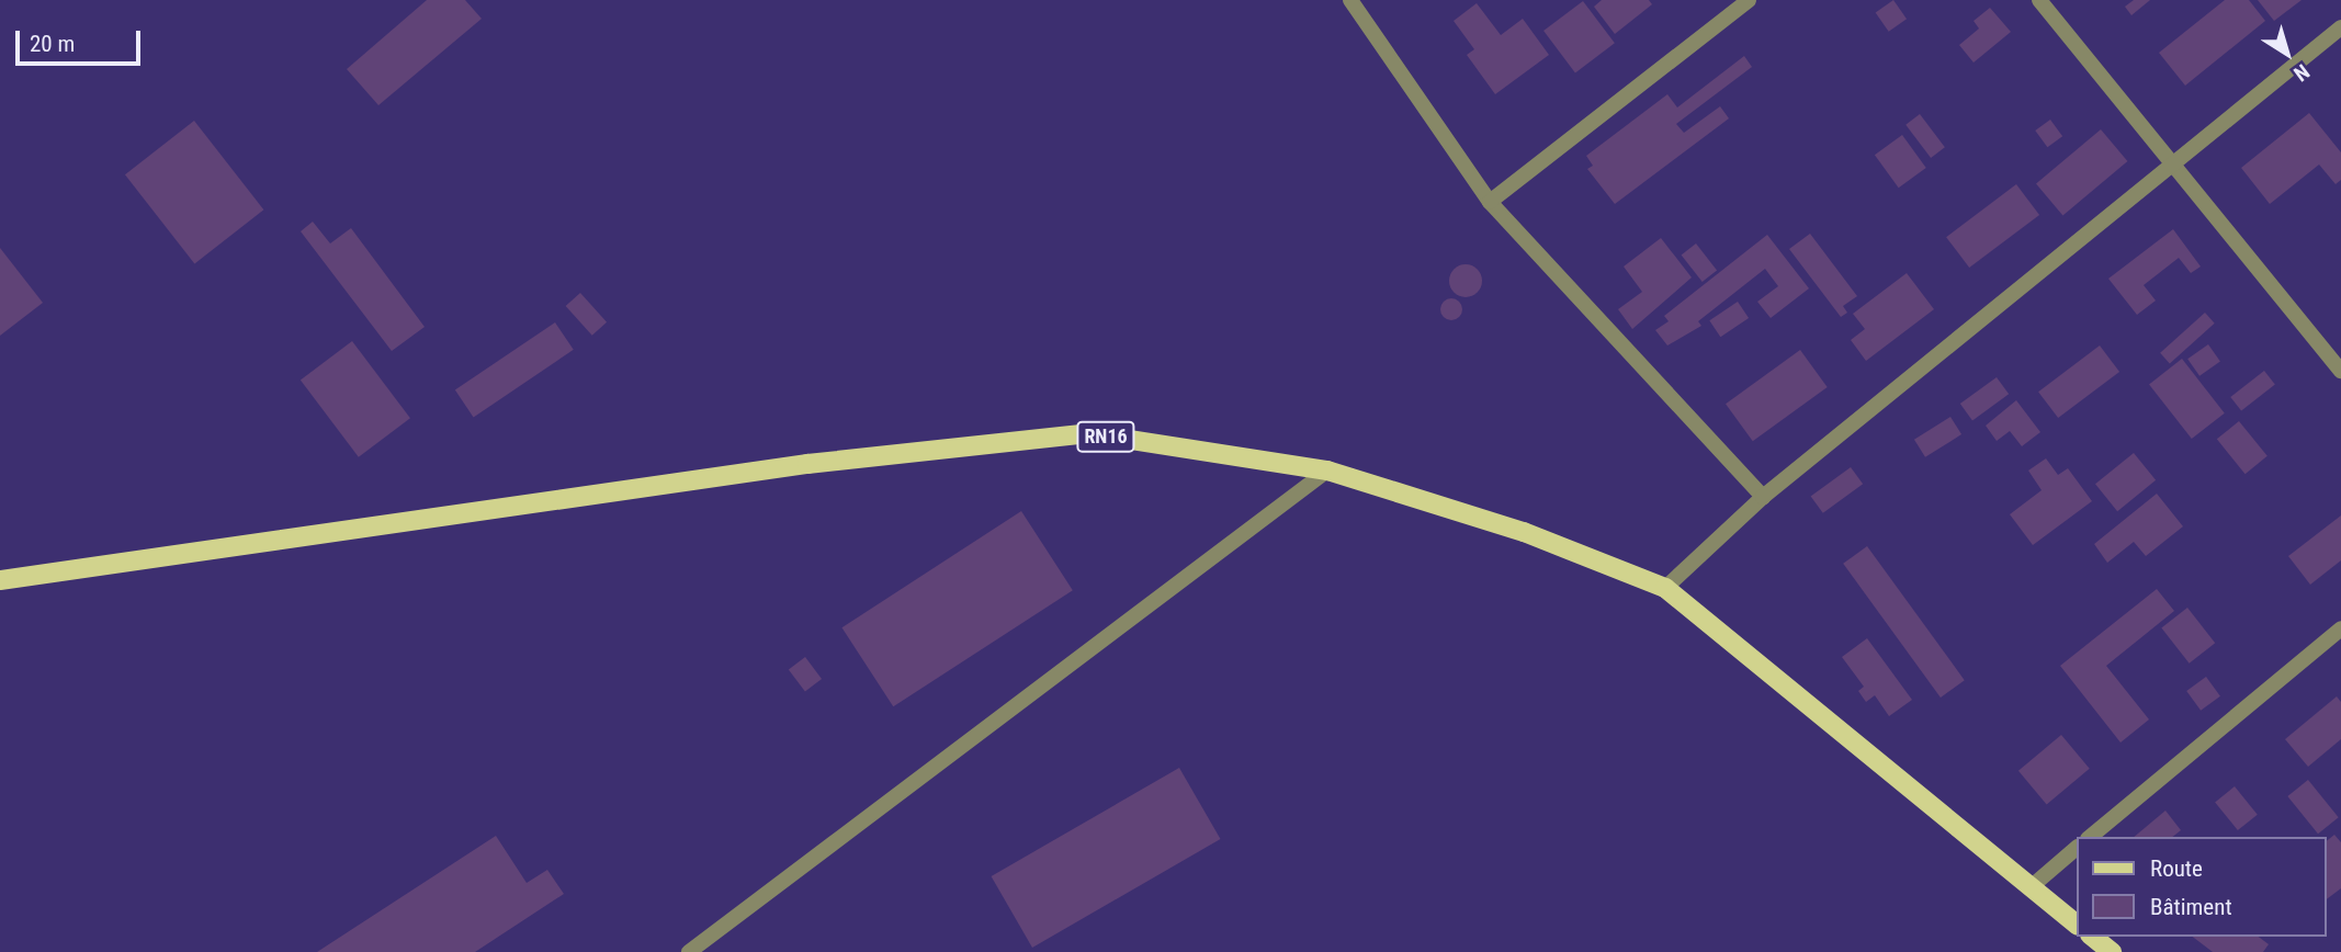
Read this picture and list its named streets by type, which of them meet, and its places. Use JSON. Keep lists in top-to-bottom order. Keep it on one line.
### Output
{"streets":{"main road":["RN16"]},"legend":["Route","Bâtiment"],"scale_bar":"20 m","north":"bottom right"}
